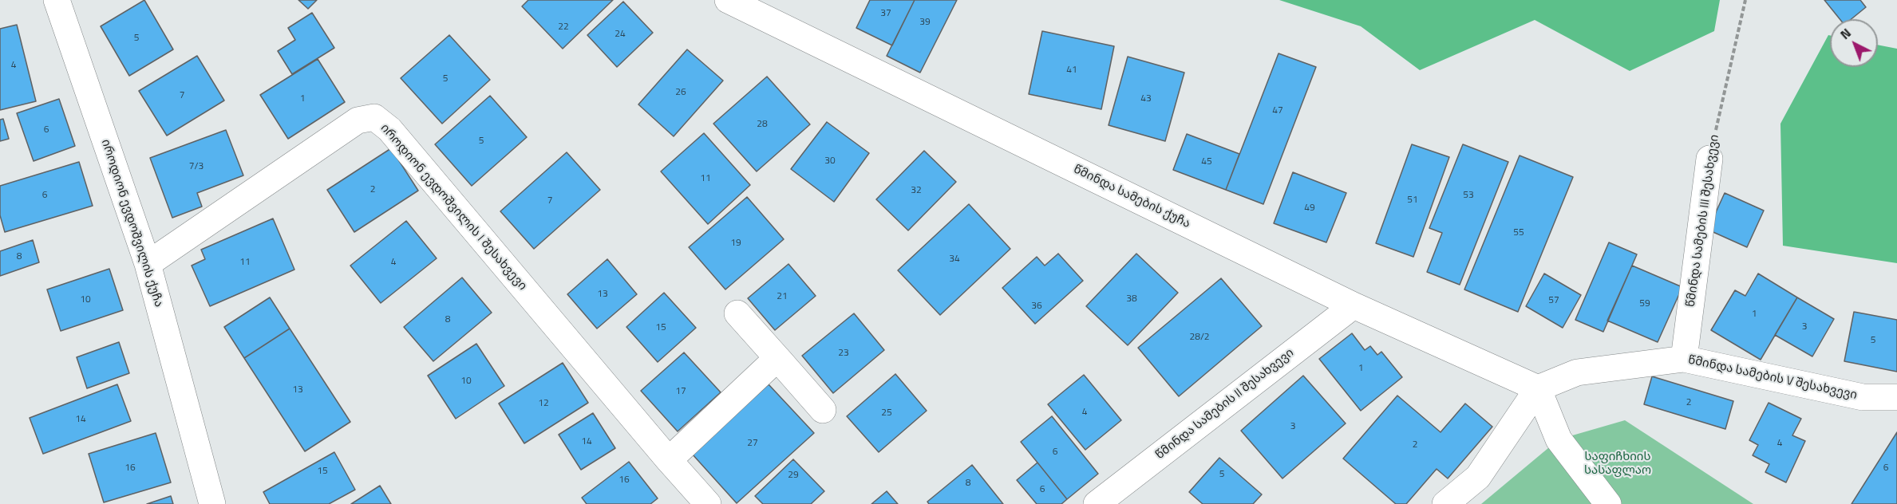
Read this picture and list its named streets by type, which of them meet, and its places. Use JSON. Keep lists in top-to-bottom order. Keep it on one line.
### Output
{"streets":{"street":["წმინდა სამების ქუჩა","იროდიონ ევდოშვილის I შესახვევი","წმინდა სამების III შესახვევი","იროდიონ ევდოშვილის ქუჩა","წმინდა სამების V შესახვევი","წმინდა სამების II შესახვევი"]},"crossings":[["წმინდა სამების ქუჩა","წმინდა სამების V შესახვევი"],["წმინდა სამების ქუჩა","წმინდა სამების II შესახვევი"],["იროდიონ ევდოშვილის I შესახვევი","იროდიონ ევდოშვილის ქუჩა"],["წმინდა სამების III შესახვევი","წმინდა სამების V შესახვევი"]],"parks":["საფიჩხიის სასაფლაო"],"house_numbers":["37","39","22","24","5","4","41","5","26","7","1","43","47","28","6","5","30","45","7/3","11","2","32","6","53","51","7","49","55","19","8","34","11","4","13","21","38","10","57","59","36","1","8","3","15","28/2","5","23","1","10","13","17","2","12","4","25","14","3","14","27","4","2","6","16","6","15","5","29","16","8","6"],"north":"top left"}
